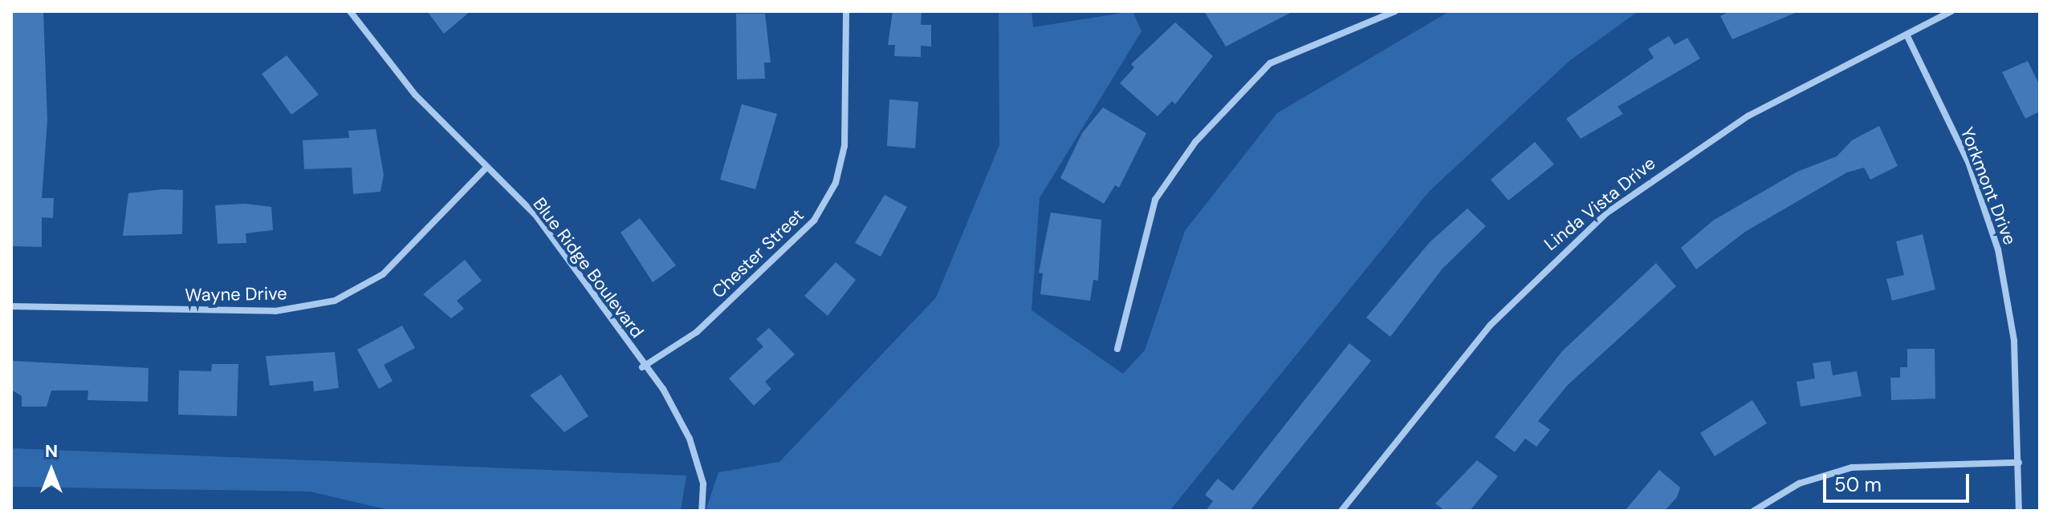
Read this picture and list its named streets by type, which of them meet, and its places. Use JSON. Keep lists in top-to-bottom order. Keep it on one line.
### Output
{"streets":{"street":["Yorkmont Drive","Linda Vista Drive","Chester Street","Blue Ridge Boulevard","Wayne Drive"]},"crossings":[["Yorkmont Drive","Linda Vista Drive"],["Chester Street","Blue Ridge Boulevard"],["Blue Ridge Boulevard","Wayne Drive"]],"scale_bar":"50 m","north":"top"}
